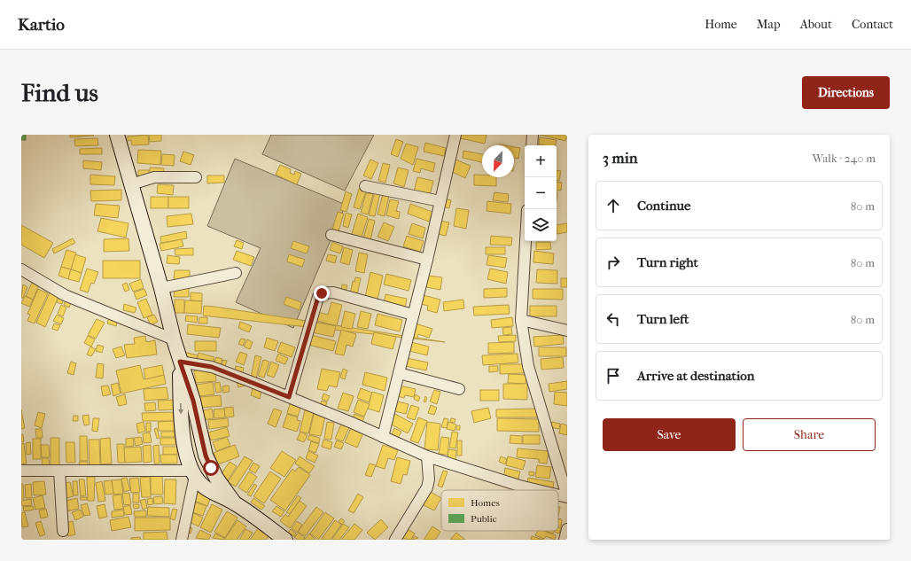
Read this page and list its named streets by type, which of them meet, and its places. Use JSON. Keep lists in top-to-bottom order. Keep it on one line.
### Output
{"legend":["Homes","Public"],"north":"bottom left","page":{"header":"Kartio","nav":["Home","Map","About","Contact"],"buttons":["Directions",["Save","Share"]],"title":"Find us","heading":["3 min","Walk · 240 m"],"map_buttons":["+","−"],"list":[["Continue","80 m"],["Turn right","80 m"],["Turn left","80 m"],"Arrive at destination"]}}
